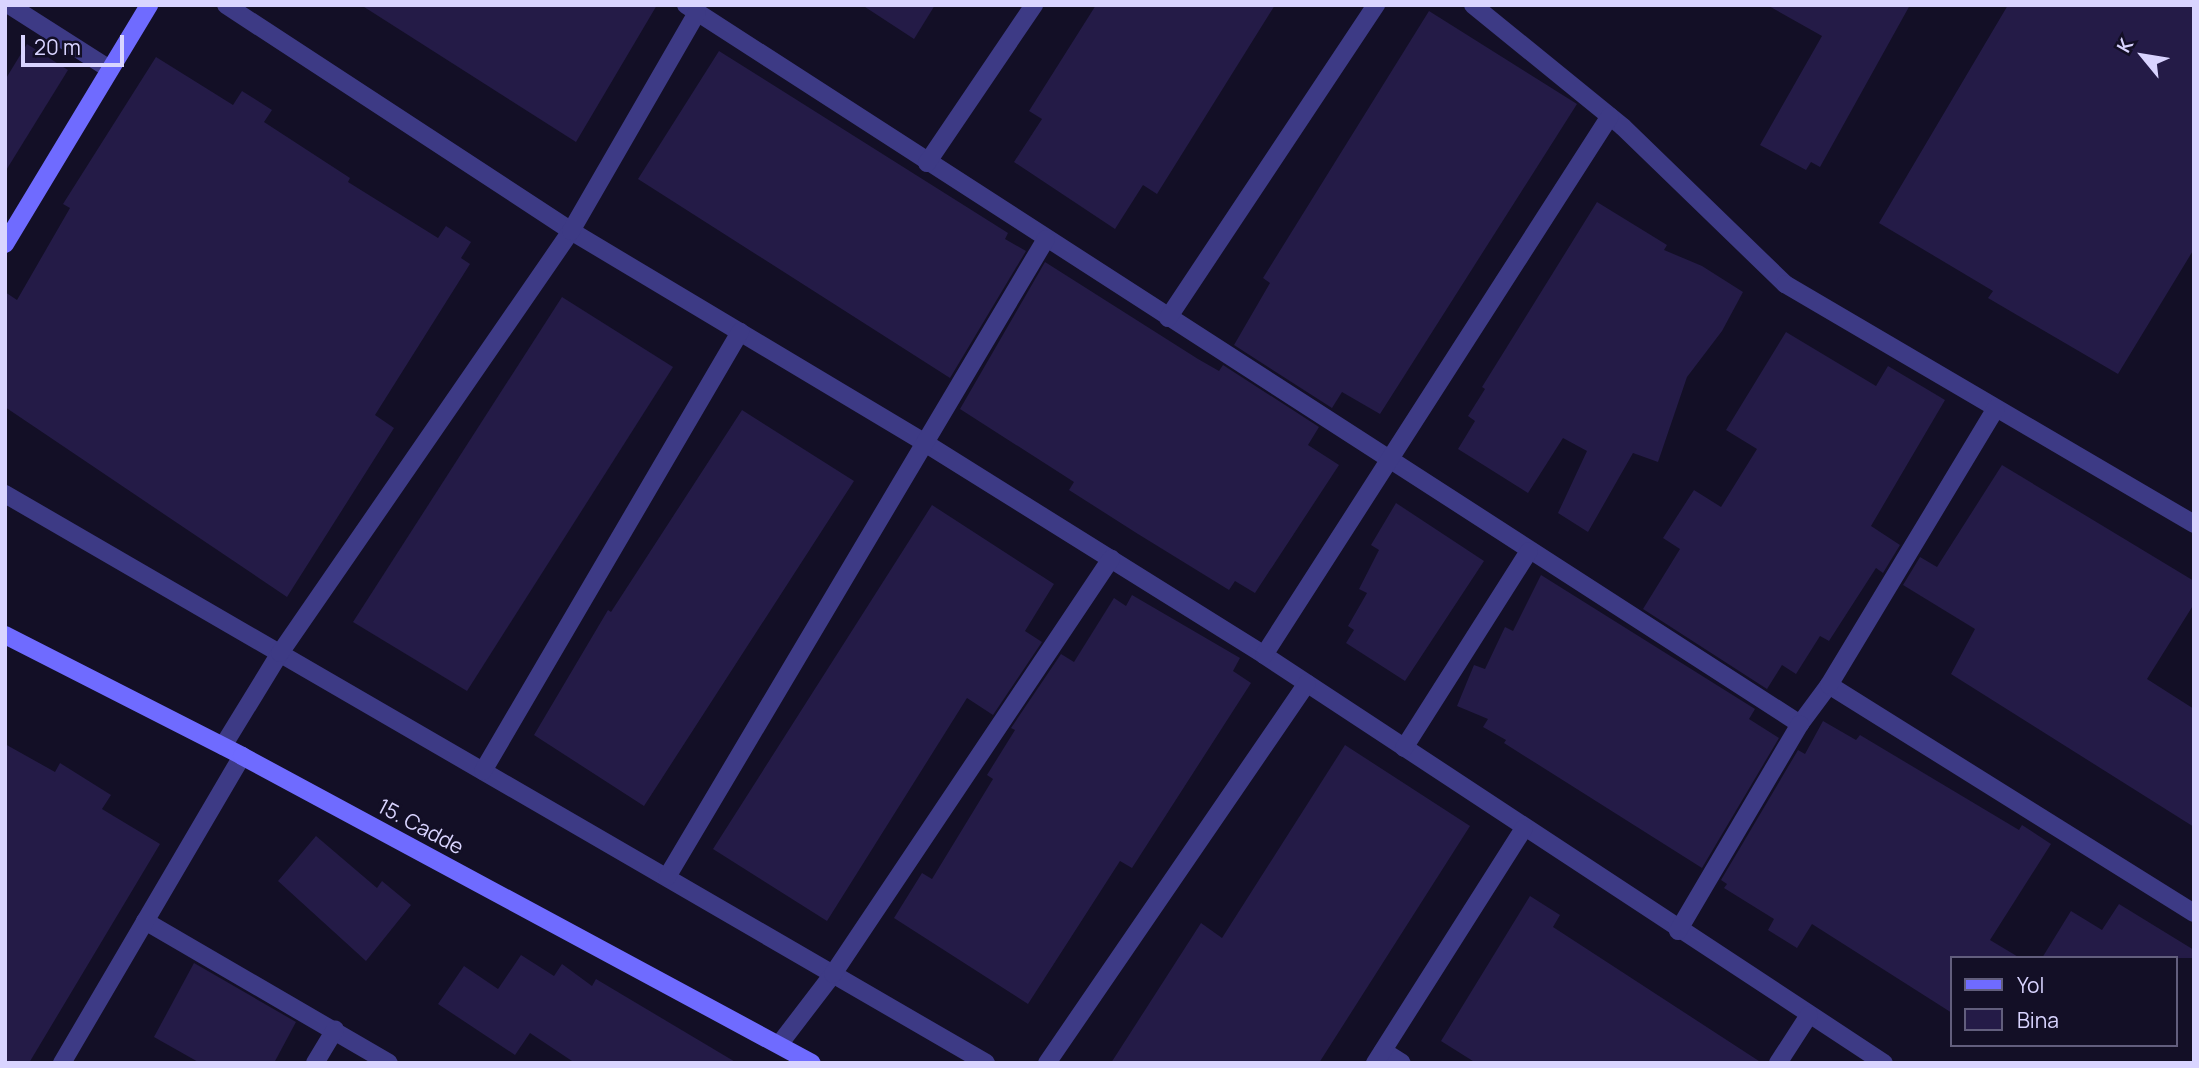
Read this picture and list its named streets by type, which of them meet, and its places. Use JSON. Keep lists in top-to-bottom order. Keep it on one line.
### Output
{"streets":{"main road":["15. Cadde"]},"legend":["Yol","Bina"],"scale_bar":"20 m","north":"top left"}
